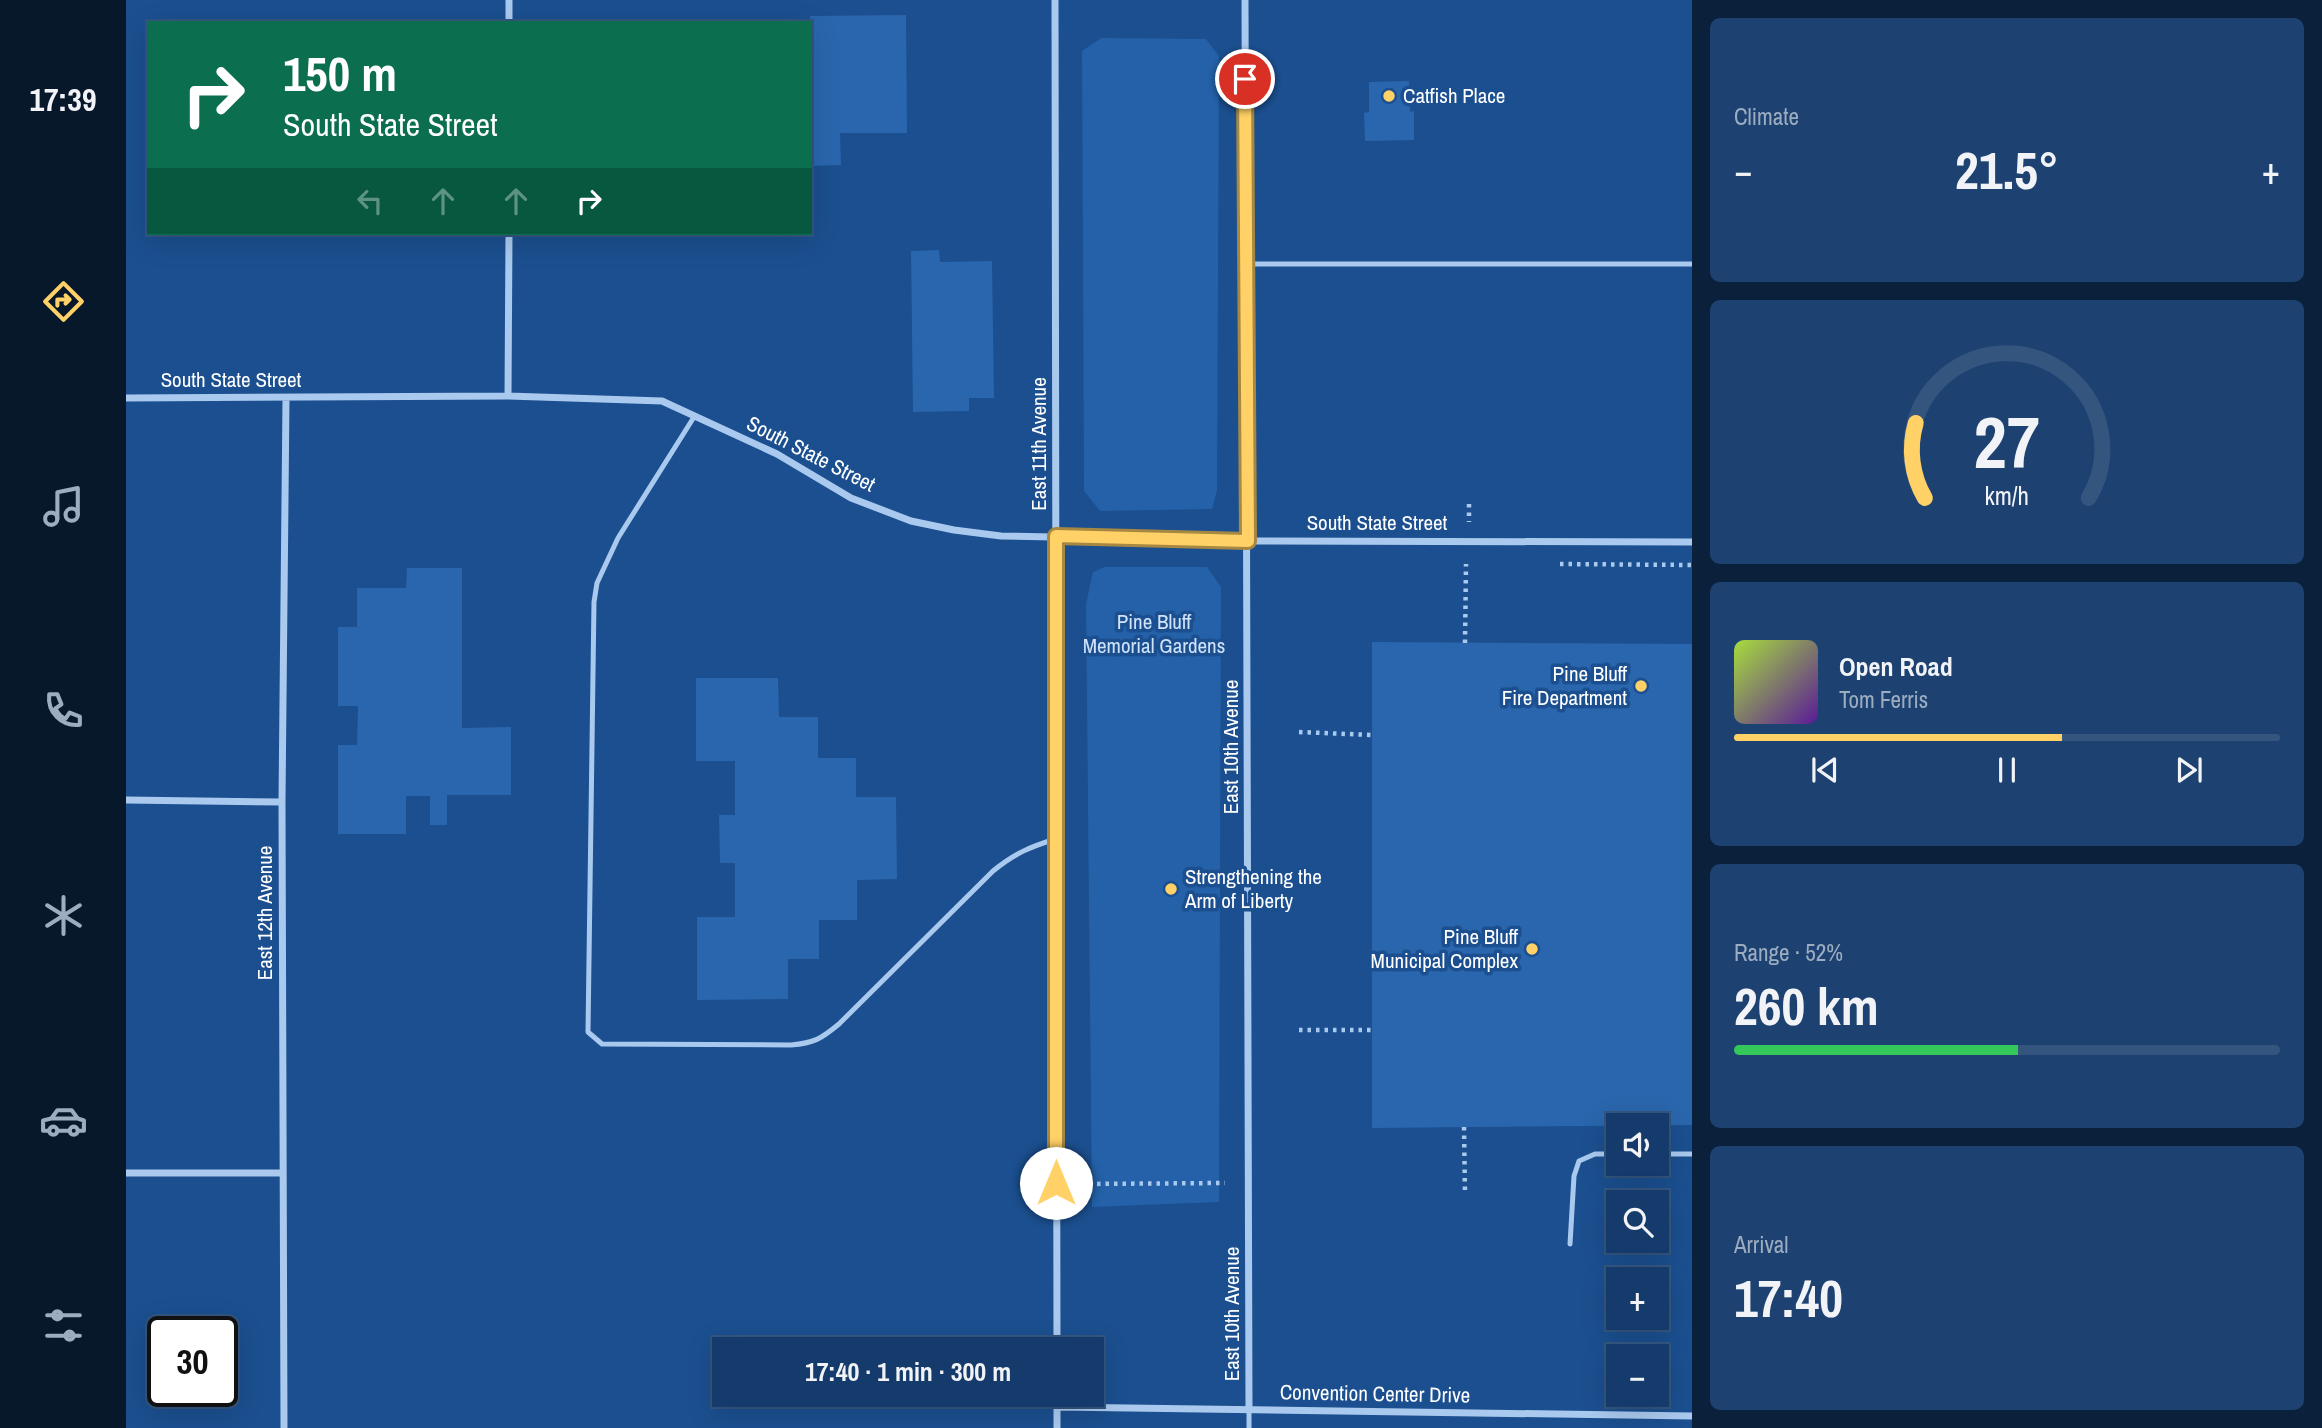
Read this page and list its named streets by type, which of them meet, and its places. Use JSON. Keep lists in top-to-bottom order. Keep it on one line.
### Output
{"streets":{"street":["South State Street","East 11th Avenue","East 10th Avenue","East 12th Avenue","Convention Center Drive"]},"crossings":[["South State Street","East 11th Avenue"],["South State Street","East 10th Avenue"],["South State Street","East 12th Avenue"],["East 10th Avenue","Convention Center Drive"]],"parks":["Pine Bluff Memorial Gardens"],"places":["Catfish Place","Pine Bluff Fire Department","Strengthening the Arm of Liberty","Pine Bluff Municipal Complex"],"page":{"tabs":"17:39","tile":["Climate",["Range · 52%","260 km"],["Arrival","17:40"]],"turn":["150 m","South State Street"],"heat":["−","21.5°","+"],"song":["Open Road","Tom Ferris"],"map_buttons":["+","−"],"limit":"30","trip":"17:40 · 1 min · 300 m","gauge":["27","km/h"]}}
